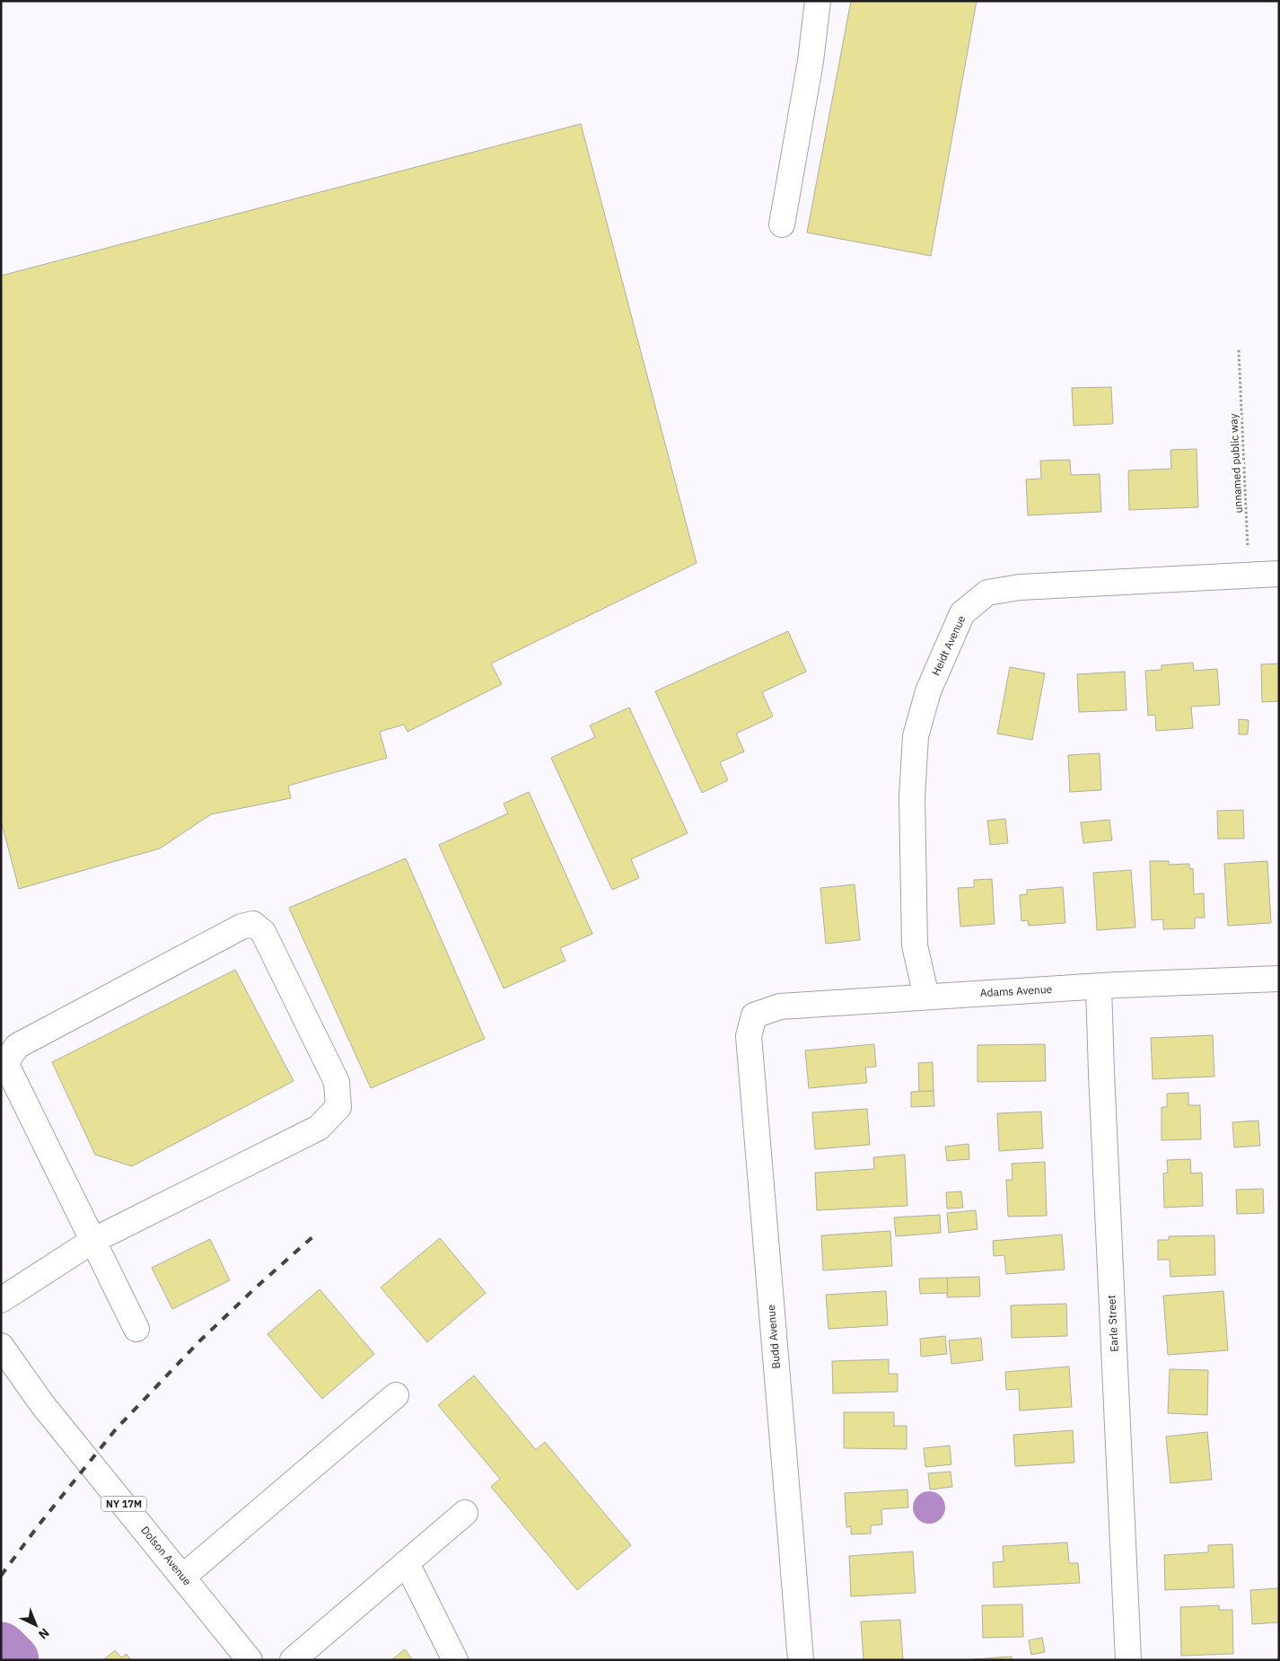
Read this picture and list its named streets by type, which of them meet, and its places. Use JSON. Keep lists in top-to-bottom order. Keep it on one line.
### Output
{"streets":{"street":["Heidt Avenue","Adams Avenue","Earle Street","Budd Avenue","NY 17M","Dolson Avenue"],"path":["unnamed public way"]},"crossings":[["unnamed public way","Heidt Avenue"],["Heidt Avenue","Adams Avenue"],["Adams Avenue","Earle Street"],["Adams Avenue","Budd Avenue"]],"north":"bottom right"}
